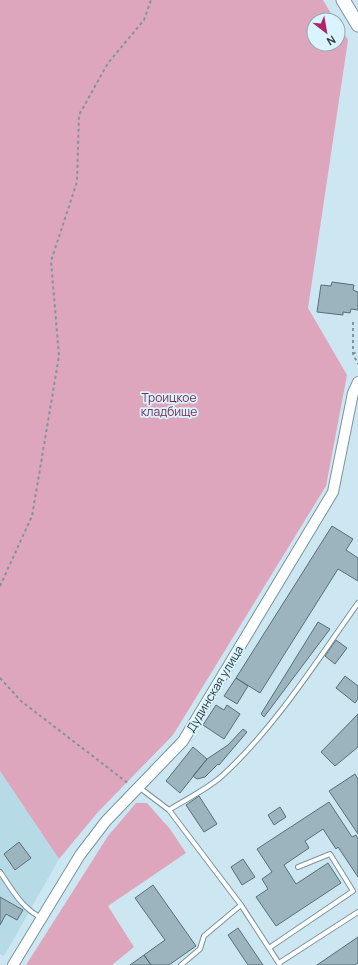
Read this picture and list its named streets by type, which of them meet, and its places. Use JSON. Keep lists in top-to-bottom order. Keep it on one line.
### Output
{"streets":{"street":["Дудинская улица"]},"parks":["Троицкое кладбище"],"north":"bottom right"}
